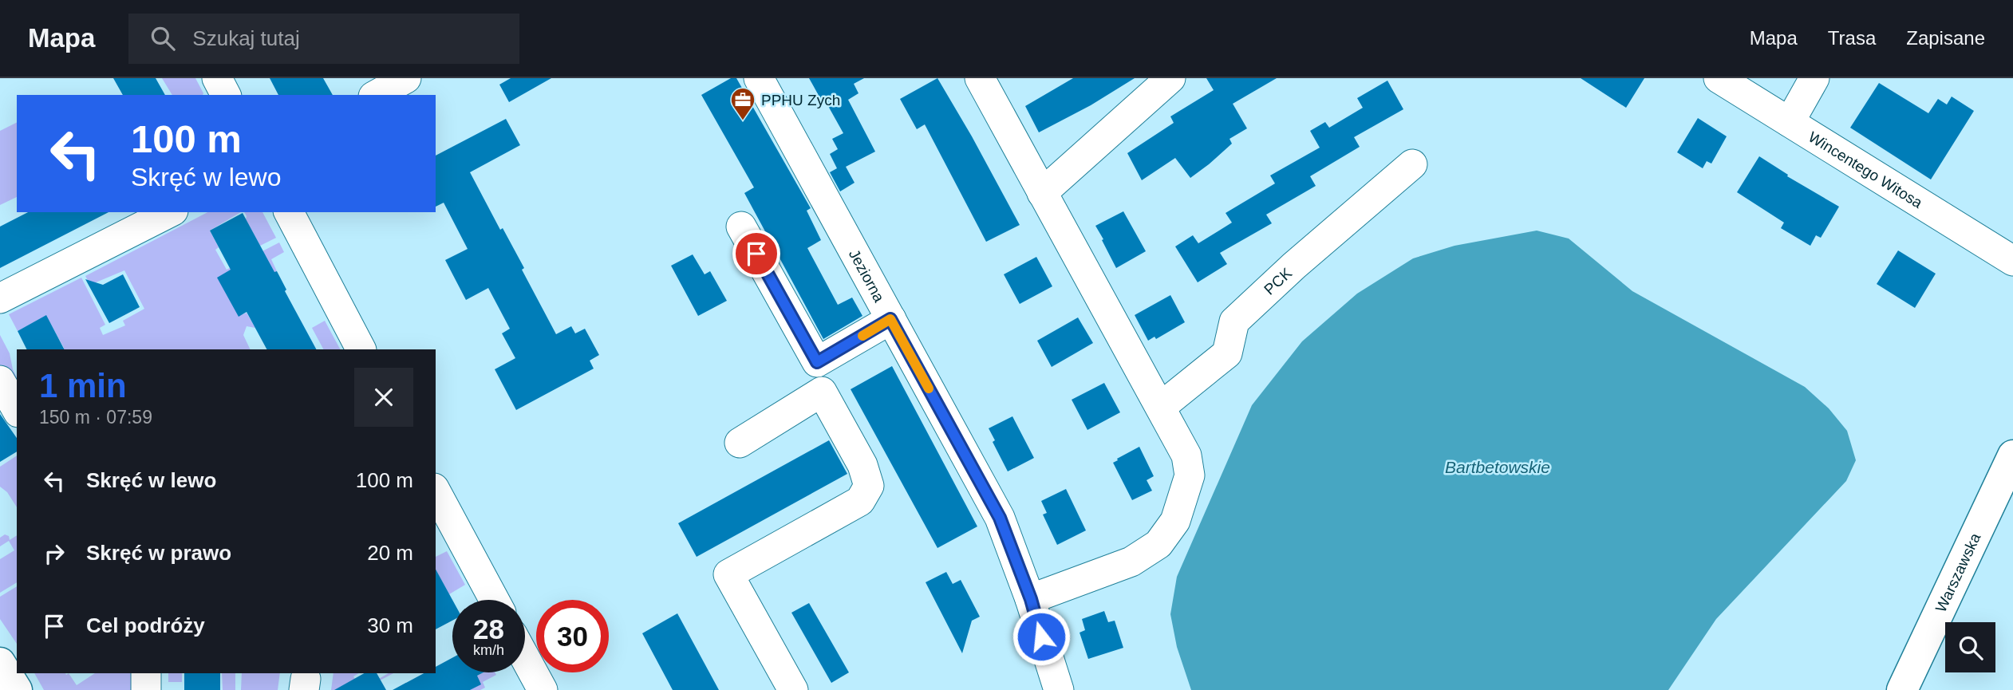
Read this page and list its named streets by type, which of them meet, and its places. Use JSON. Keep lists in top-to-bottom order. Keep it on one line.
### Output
{"streets":{"main road":["Warszawska"],"street":["Wincentego Witosa","Jeziorna","PCK"]},"water":["Bartbetowskie"],"places":{"office":["PPHU Zych"]},"page":{"header":"Mapa","search":"Szukaj tutaj","nav":["Mapa","Trasa","Zapisane"],"turn":["100 m","Skręć w lewo"],"heading":["1 min","150 m · 07:59"],"list":[{"name":"Skręć w lewo","value":"100 m"},{"name":"Skręć w prawo","value":"20 m"},{"name":"Cel podróży","value":"30 m"}],"speed":"28 km/h","limit":"30"}}
